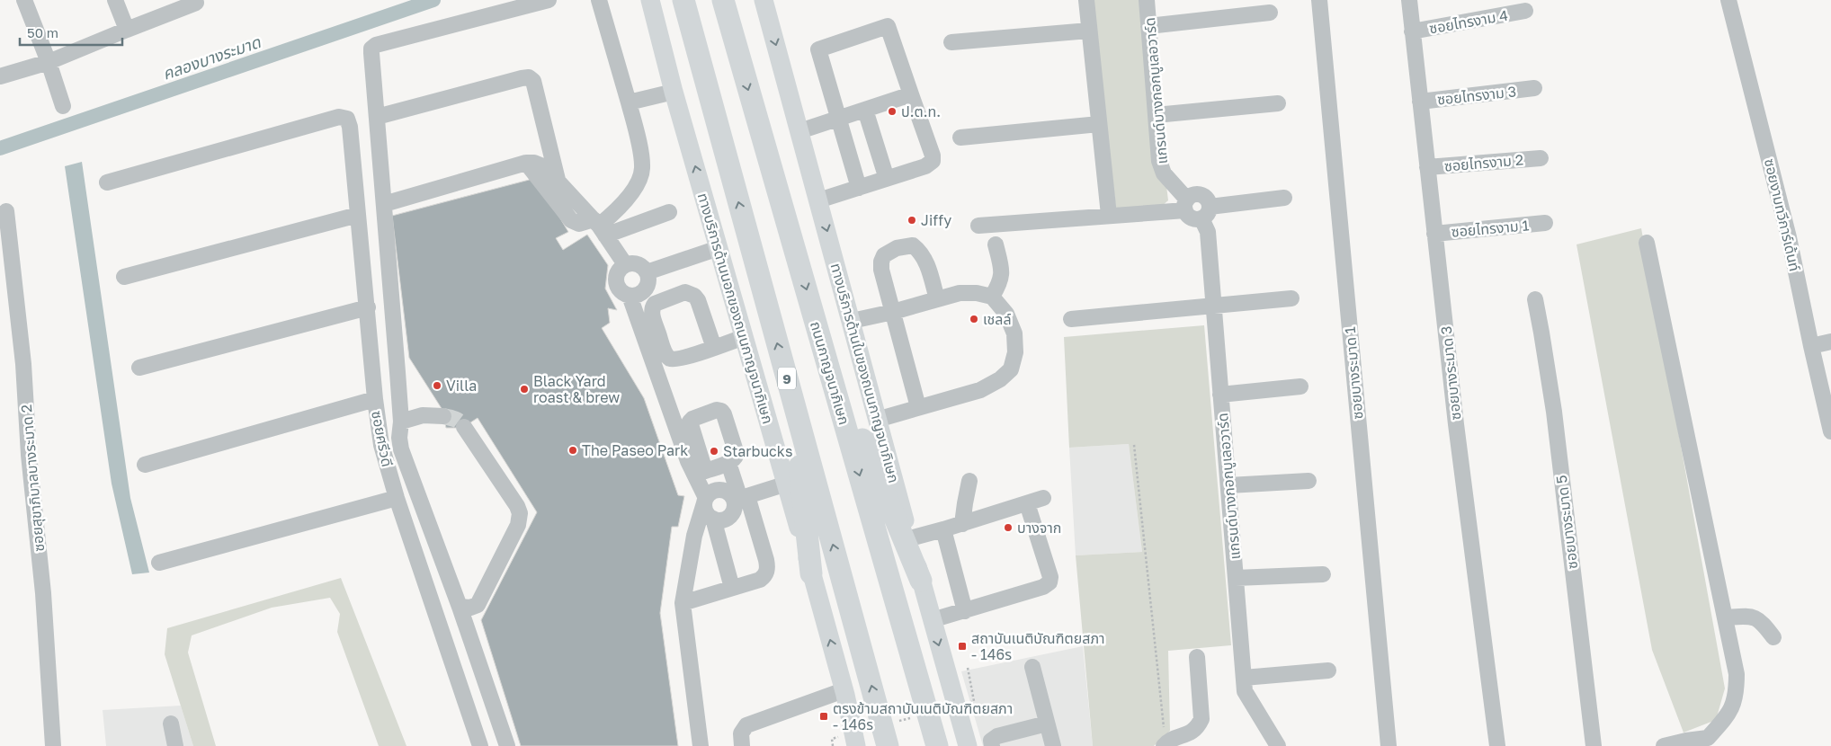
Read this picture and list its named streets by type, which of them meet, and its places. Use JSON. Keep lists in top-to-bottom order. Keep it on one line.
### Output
{"streets":{"highway":["ถนนกาญจนาภิเษก","9"],"main road":["ทางบริการด้านนอกของถนนกาญจนาภิเษก","ทางบริการด้านในของถนนกาญจนาภิเษก"],"street":["ซอยไทรงาม 4","แกรนด์บางกอกบูเลอวาร์ด","ซอยไทรงาม 3","ซอยไทรงาม 2","ซอยงามทวีการ์เด้นท์","ซอยไทรงาม 1","ซอยบางระมาด 1","ซอยบางระมาด 3","ซอยศรีวดี","ซอยสุขาภิบาลบางระมาด 2","ซอยบางระมาด 5"]},"crossings":[["ซอยไทรงาม 4","ซอยบางระมาด 3"],["ซอยไทรงาม 3","ซอยบางระมาด 3"],["ซอยไทรงาม 2","ซอยบางระมาด 3"],["ซอยไทรงาม 1","ซอยบางระมาด 3"]],"one_way":["ทางบริการด้านนอกของถนนกาญจนาภิเษก","ทางบริการด้านในของถนนกาญจนาภิเษก"],"water":["คลองบางระมาด"],"places":{"other":["ป.ต.ท.","Jiffy","เชลล์","Villa","Black Yard roast & brew","The Paseo Park","Starbucks","บางจาก"],"transit":["สถาบันเนติบัณฑิตยสภา - 146ร","ตรงข้ามสถาบันเนติบัณฑิตยสภา - 146ร"]},"scale_bar":"50 m"}
